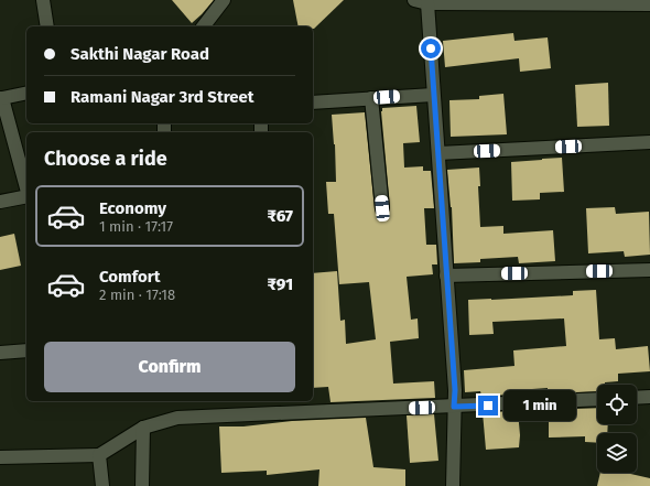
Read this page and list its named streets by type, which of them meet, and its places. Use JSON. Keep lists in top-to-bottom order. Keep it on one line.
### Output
{"page":{"banner":["Sakthi Nagar Road","Ramani Nagar 3rd Street"],"heading":"Choose a ride","list":[{"name":"Economy","note":"1 min · 17:17","value":"₹67"},{"name":"Comfort","note":"2 min · 17:18","value":"₹91"}],"buttons":"Confirm","bubble":"1 min"}}
